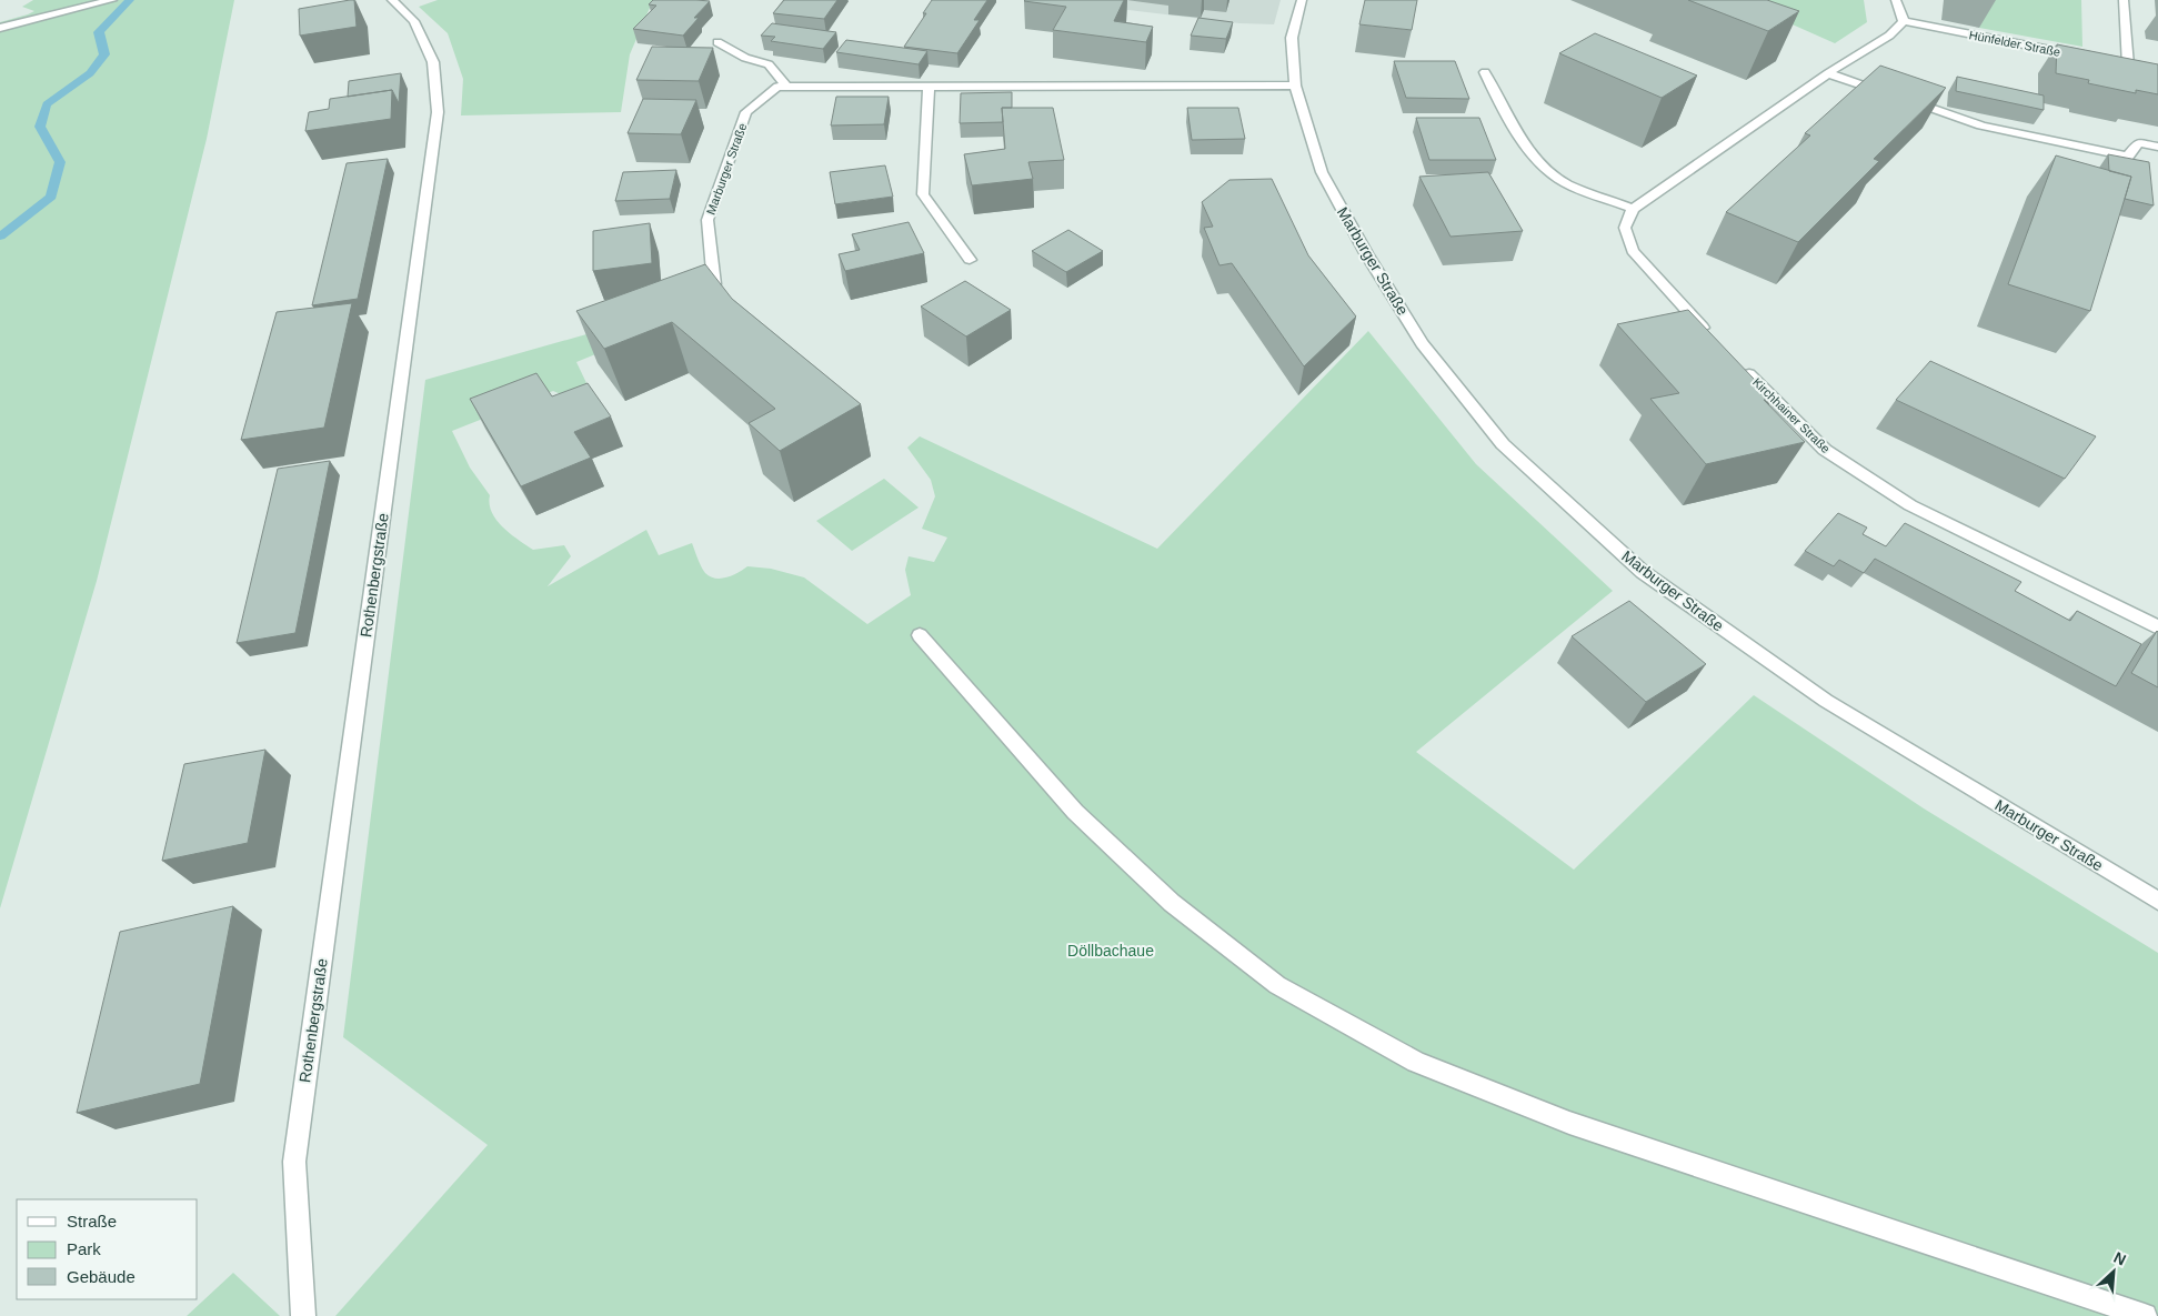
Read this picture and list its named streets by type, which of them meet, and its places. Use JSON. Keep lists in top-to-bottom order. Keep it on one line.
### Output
{"streets":{"street":["Hünfelder Straße","Marburger Straße","Kirchhainer Straße","Rothenbergstraße"]},"parks":["Döllbachaue"],"legend":["Straße","Park","Gebäude"],"north":"top right"}
